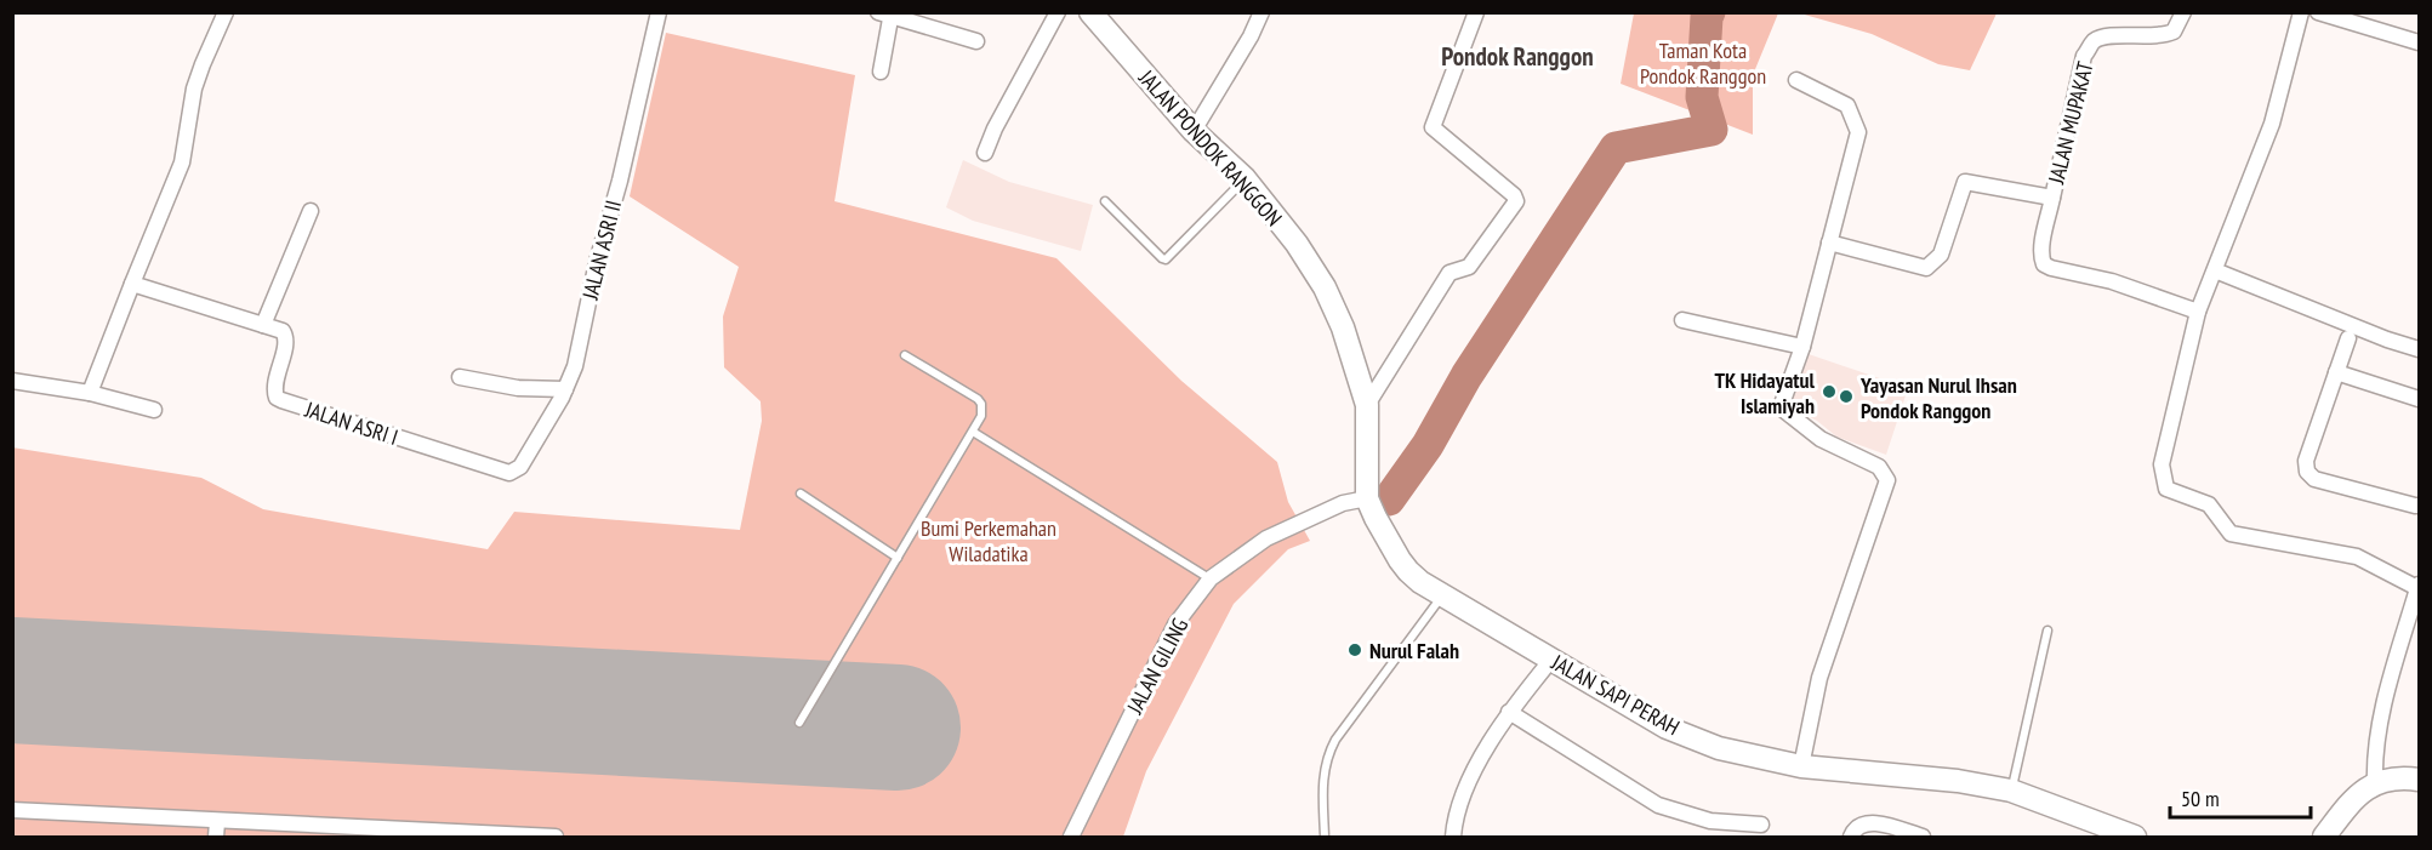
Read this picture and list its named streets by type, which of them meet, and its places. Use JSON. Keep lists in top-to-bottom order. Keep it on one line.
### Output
{"streets":{"street":["JALAN MUPAKAT","JALAN PONDOK RANGGON","JALAN ASRI II","JALAN ASRI I","JALAN GILING","JALAN SAPI PERAH"]},"crossings":[["JALAN PONDOK RANGGON","JALAN GILING"],["JALAN PONDOK RANGGON","JALAN SAPI PERAH"],["JALAN ASRI II","JALAN ASRI I"],["JALAN GILING","JALAN SAPI PERAH"]],"districts":["Pondok Ranggon"],"parks":["Taman Kota Pondok Ranggon","Bumi Perkemahan Wiladatika"],"places":["TK Hidayatul Islamiyah","Yayasan Nurul Ihsan Pondok Ranggon","Nurul Falah"],"scale_bar":"50 m"}
